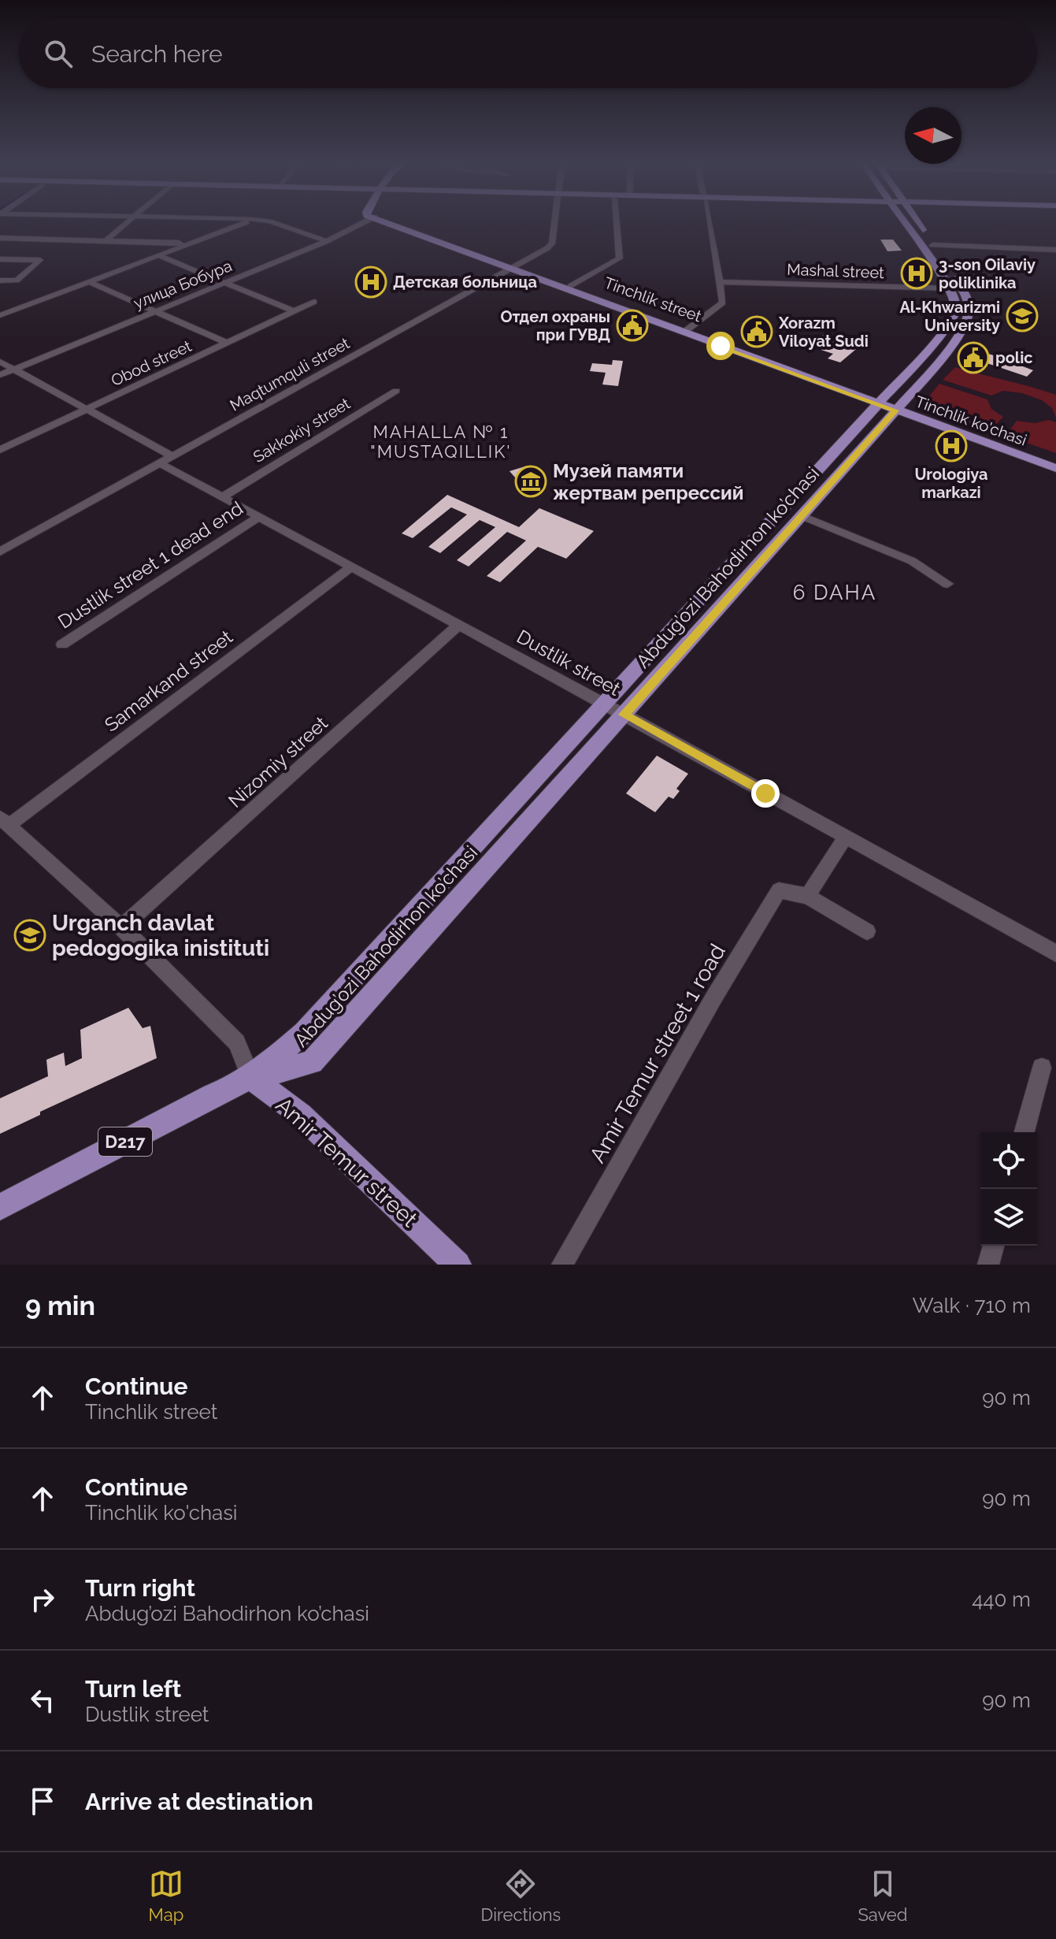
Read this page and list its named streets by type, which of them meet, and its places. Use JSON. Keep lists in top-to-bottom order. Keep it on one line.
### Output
{"streets":{"main road":["Tinchlik street","Tinchlik ko'chasi","Abdug’ozi Bahodirhon ko’chasi","D217","Amir Temur street"],"street":["Mashal street","улица Бобура","Obod street","Maqtumquli street","Sakkokiy street","Dustlik street 1 dead end","Dustlik street","Samarkand street","Nizomiy street","Amir Temur street 1 road"]},"crossings":[["Mashal street","Abdug’ozi Bahodirhon ko’chasi"],["улица Бобура","Dustlik street"],["Tinchlik street","Maqtumquli street"],["Tinchlik street","Tinchlik ko'chasi"],["Obod street","Dustlik street"],["Maqtumquli street","Dustlik street"],["Tinchlik ko'chasi","Abdug’ozi Bahodirhon ko’chasi"],["Sakkokiy street","Dustlik street"],["Dustlik street 1 dead end","Dustlik street"],["Abdug’ozi Bahodirhon ko’chasi","Dustlik street"],["Abdug’ozi Bahodirhon ko’chasi","D217"],["Abdug’ozi Bahodirhon ko’chasi","Amir Temur street"],["Dustlik street","Samarkand street"],["Dustlik street","Nizomiy street"],["D217","Amir Temur street"]],"districts":["MAHALLA № 1 \"MUSTAQILLIK'","6 DAHA"],"places":{"hospital":["3-son Oilaviy poliklinika","Детская больница","Urologiya markazi"],"school or university":["Al-Khwarizmi University","Urganch davlat pedogogika inistituti"],"public building":["Отдел охраны при ГУВД","Xorazm Viloyat Sudi","polic"],"museum":["Музей памяти жертвам репрессий"]},"north":"left","page":{"search":"Search here","heading":["9 min","Walk · 710 m"],"list":[["Continue","Tinchlik street","90 m"],["Continue","Tinchlik ko'chasi","90 m"],["Turn right","Abdug’ozi Bahodirhon ko’chasi","440 m"],["Turn left","Dustlik street","90 m"],"Arrive at destination"],"nav":["Map","Directions","Saved"]}}
